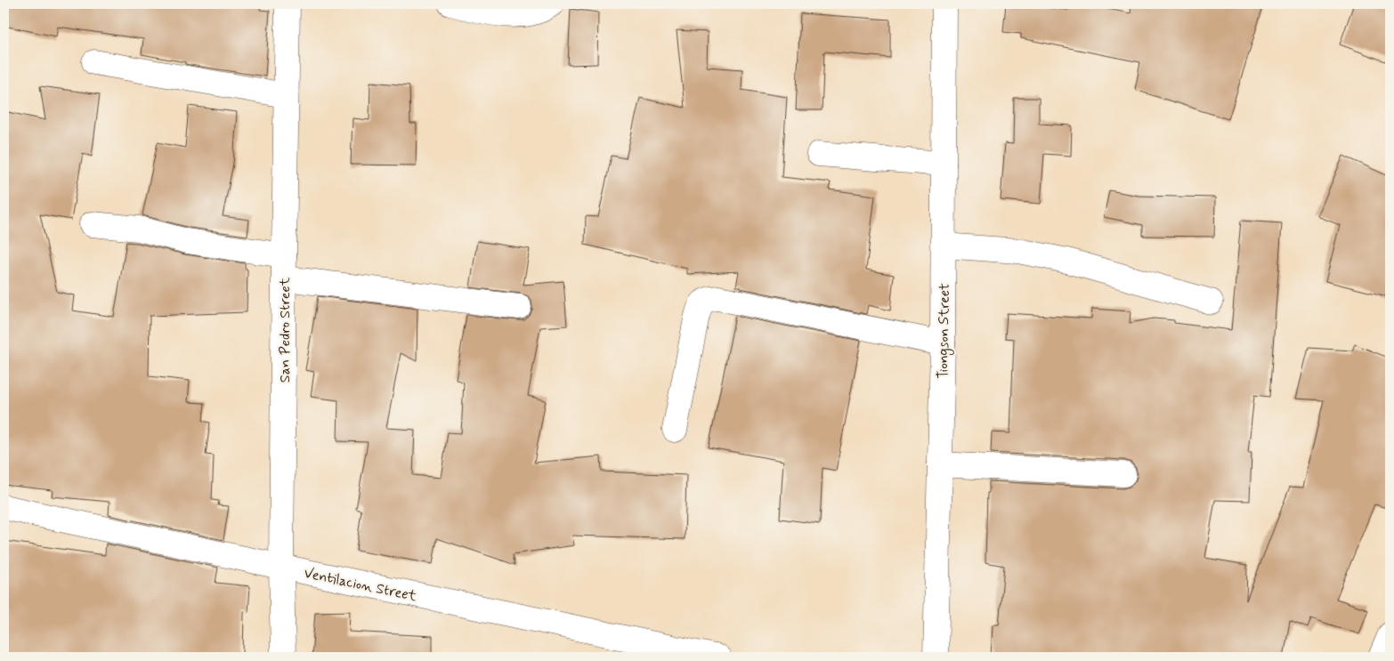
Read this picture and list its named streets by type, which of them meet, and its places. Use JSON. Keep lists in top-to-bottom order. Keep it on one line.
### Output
{"streets":{"street":["San Pedro Street","Tiongson Street","Ventilacion Street"]},"crossings":[["San Pedro Street","Ventilacion Street"]]}
